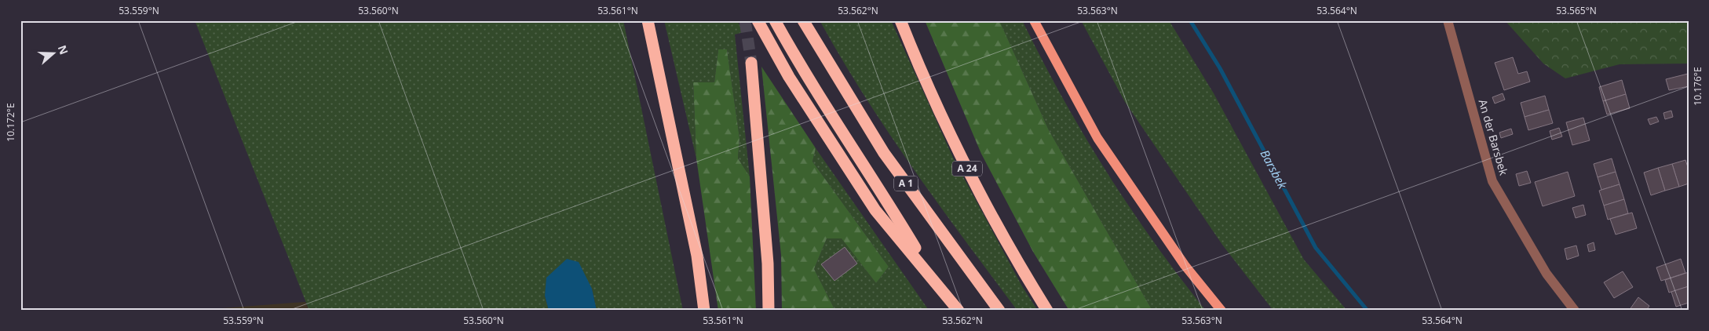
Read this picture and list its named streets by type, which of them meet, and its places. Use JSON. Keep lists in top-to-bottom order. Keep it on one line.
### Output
{"streets":{"highway":["A 24","A 1"],"street":["An der Barsbek"]},"water":["Barsbek"],"north":"right","coordinates":["53.559°N","53.560°N","53.561°N","53.562°N","53.563°N","53.564°N","53.565°N","10.176°E","10.172°E"]}
